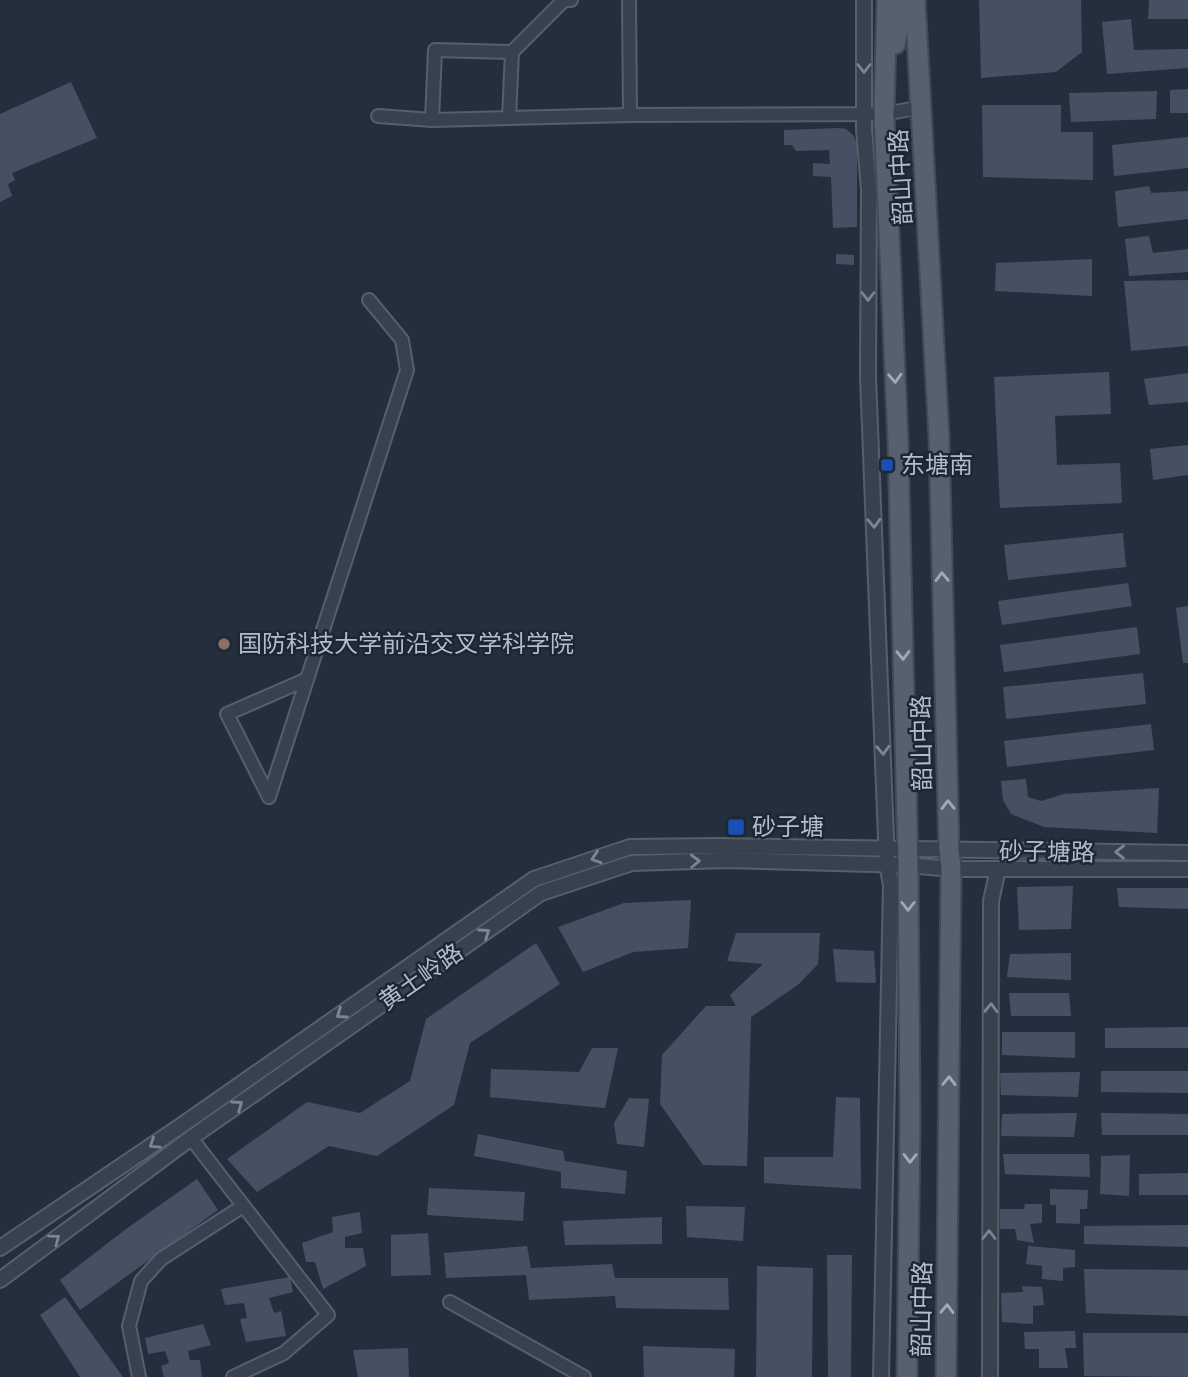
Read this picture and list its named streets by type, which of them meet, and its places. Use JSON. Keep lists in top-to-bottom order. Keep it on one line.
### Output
{"streets":{"main road":["韶山中路"],"street":["砂子塘路","黄土岭路"]},"crossings":[["韶山中路","砂子塘路"],["韶山中路","黄土岭路"],["砂子塘路","黄土岭路"]],"places":{"transit":["东塘南","砂子塘"],"other":["国防科技大学前沿交叉学科学院"]}}
